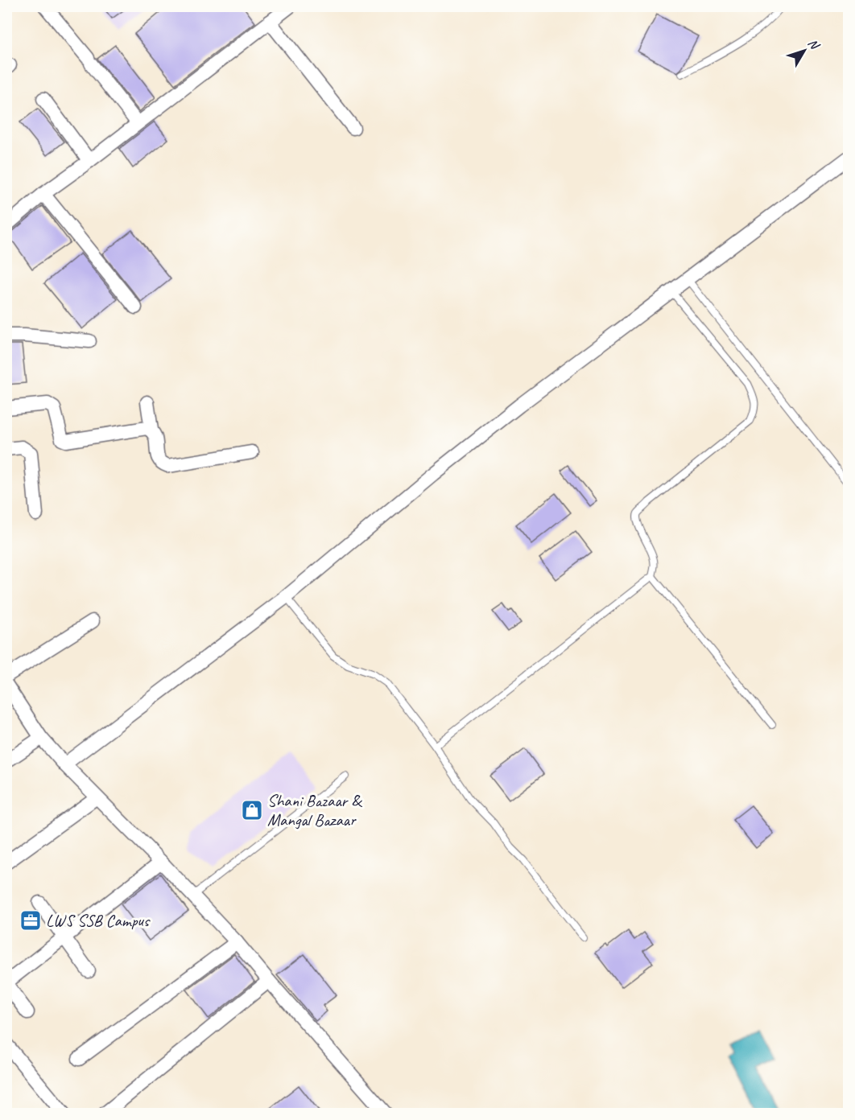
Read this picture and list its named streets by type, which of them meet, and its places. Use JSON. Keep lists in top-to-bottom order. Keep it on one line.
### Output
{"places":{"shop":["Shani Bazaar & Mangal Bazaar"],"office":["LWS SSB Campus"]},"north":"top right"}
